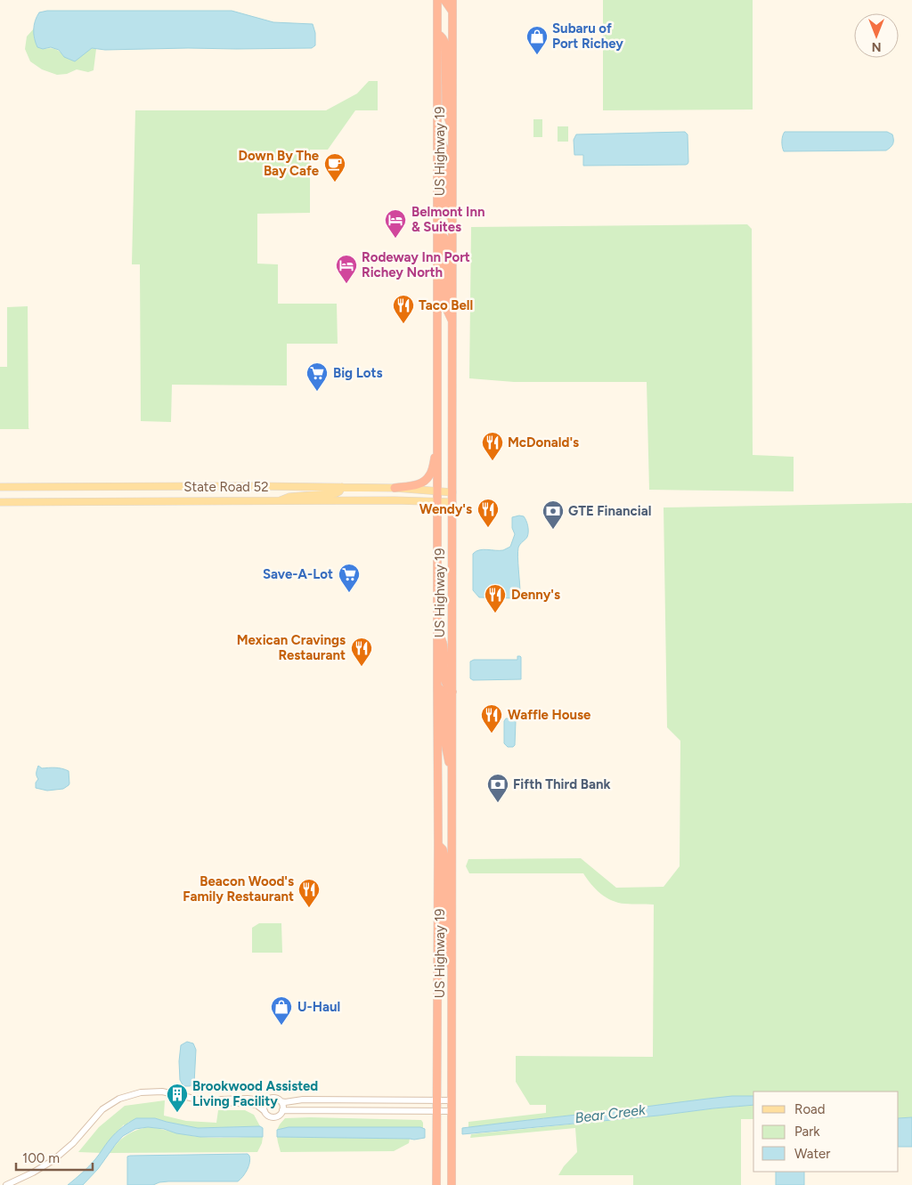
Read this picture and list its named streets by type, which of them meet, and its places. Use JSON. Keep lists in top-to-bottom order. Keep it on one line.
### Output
{"streets":{"highway":["US Highway 19"],"main road":["State Road 52"]},"crossings":[["US Highway 19","State Road 52"]],"water":["Bear Creek"],"places":{"shop":["Subaru of Port Richey","U-Haul"],"cafe":["Down By The Bay Cafe"],"hotel":["Belmont Inn & Suites","Rodeway Inn Port Richey North"],"restaurant":["Taco Bell","McDonald's","Wendy's","Denny's","Mexican Cravings Restaurant","Waffle House","Beacon Wood's Family Restaurant"],"supermarket":["Big Lots","Save-A-Lot"],"bank":["GTE Financial","Fifth Third Bank"],"building":["Brookwood Assisted Living Facility"]},"legend":["Road","Park","Water"],"scale_bar":"100 m","north":"bottom"}
